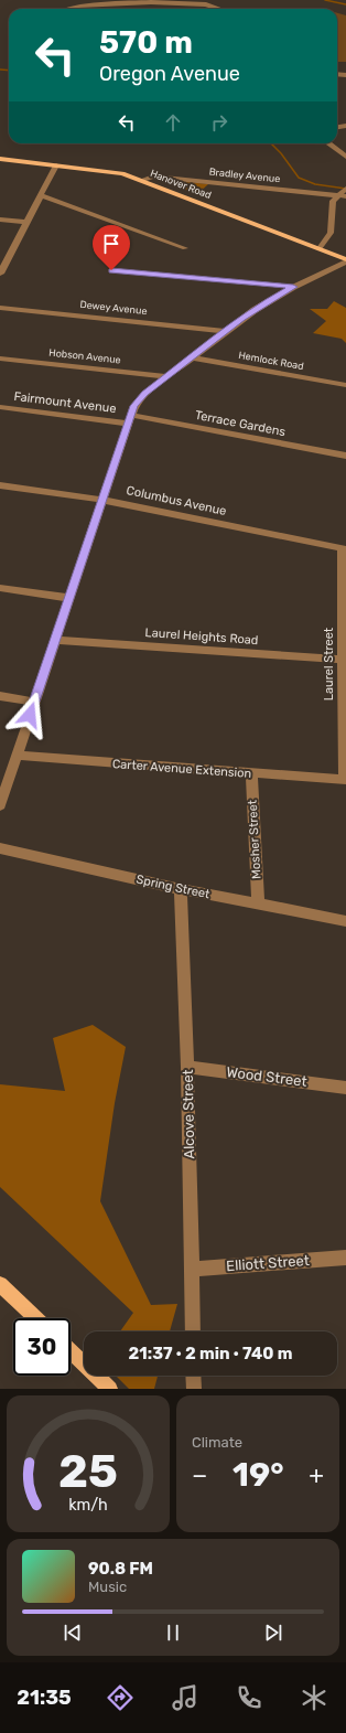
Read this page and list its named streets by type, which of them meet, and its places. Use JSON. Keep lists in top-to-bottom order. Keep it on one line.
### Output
{"streets":{"main road":["Hanover Road"],"street":["Bradley Avenue","Dewey Avenue","Hobson Avenue","Hemlock Road","Fairmount Avenue","Terrace Gardens","Columbus Avenue","Laurel Heights Road","Laurel Street","Carter Avenue Extension","Mosher Street","Spring Street","Wood Street","Alcove Street","Elliott Street"]},"crossings":[["Bradley Avenue","Hanover Road"],["Fairmount Avenue","Terrace Gardens"],["Columbus Avenue","Laurel Street"],["Laurel Heights Road","Laurel Street"],["Laurel Street","Carter Avenue Extension"],["Carter Avenue Extension","Mosher Street"],["Mosher Street","Spring Street"],["Spring Street","Alcove Street"],["Wood Street","Alcove Street"],["Alcove Street","Elliott Street"]],"page":{"turn":["570 m","Oregon Avenue"],"limit":"30","trip":"21:37 · 2 min · 740 m","tile":"Climate","heat":["−","19°","+"],"song":["90.8 FM","Music"],"tabs":"21:35","gauge":["25","km/h"]}}
